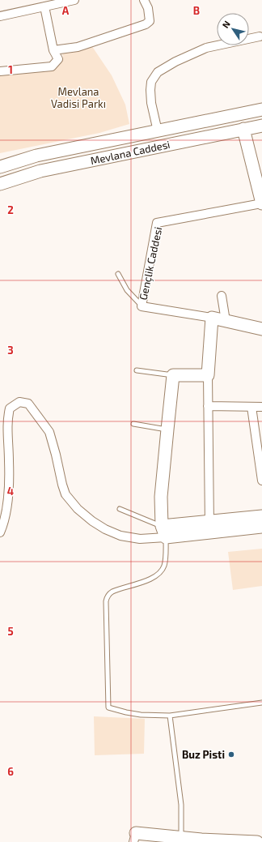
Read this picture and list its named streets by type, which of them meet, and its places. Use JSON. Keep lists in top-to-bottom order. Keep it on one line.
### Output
{"streets":{"street":["Mevlana Caddesi","Gençlik Caddesi"]},"parks":["Mevlana Vadisi Parkı"],"places":["Buz Pisti"],"north":"top left","grid":{"columns":["A","B"],"rows":["1","2","3","4","5","6"]}}
